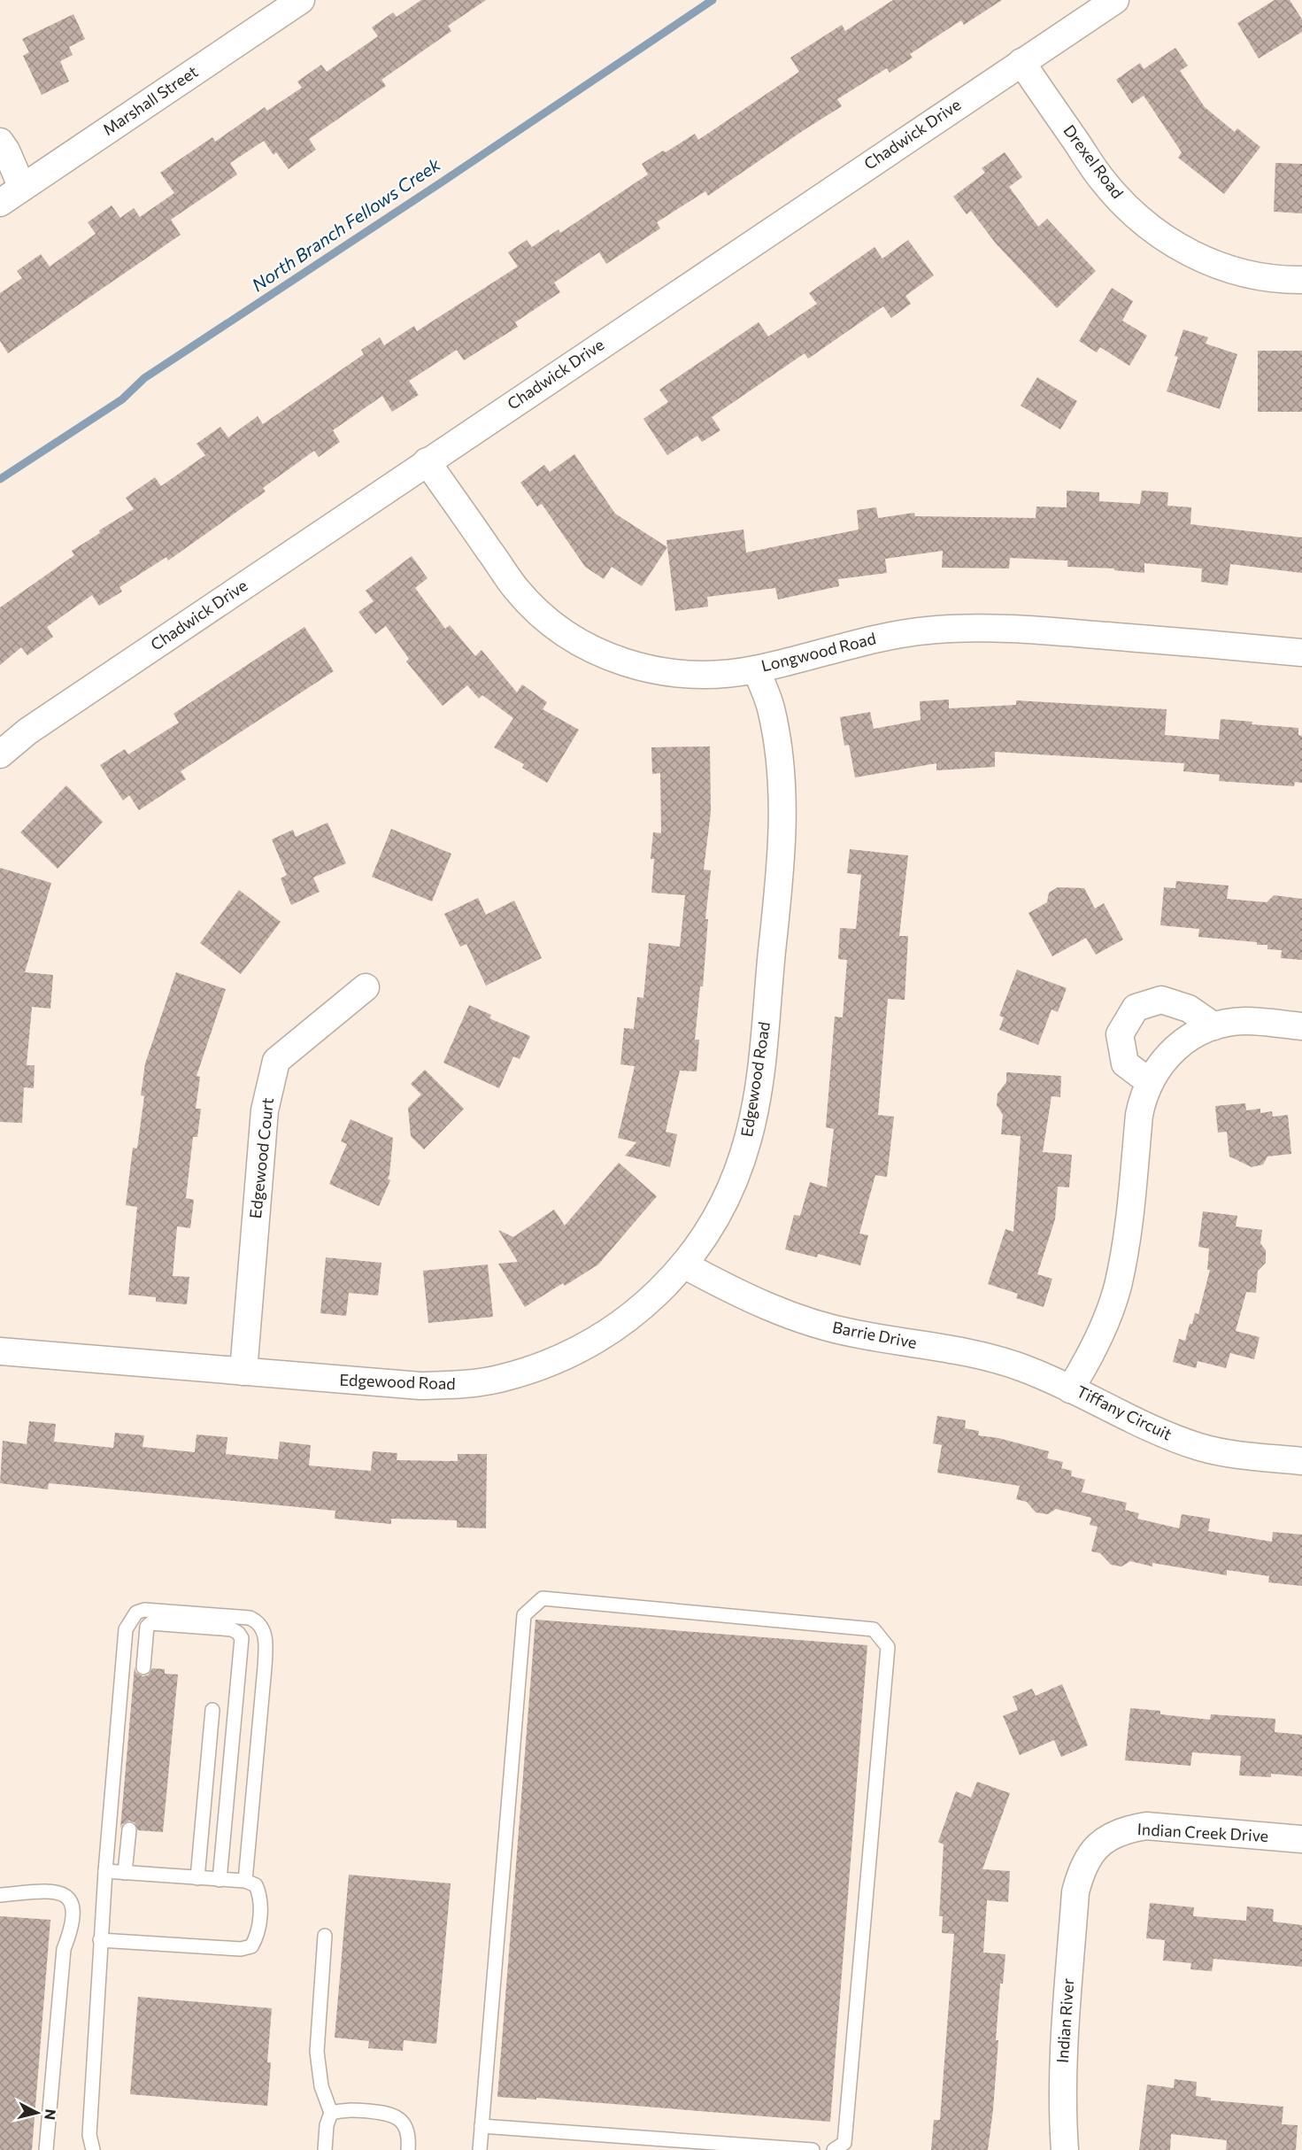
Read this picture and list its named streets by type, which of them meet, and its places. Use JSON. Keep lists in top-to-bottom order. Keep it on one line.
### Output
{"streets":{"street":["Marshall Street","Chadwick Drive","Drexel Road","Longwood Road","Edgewood Road","Edgewood Court","Barrie Drive","Tiffany Circuit","Indian Creek Drive","Indian River"]},"crossings":[["Chadwick Drive","Drexel Road"],["Chadwick Drive","Longwood Road"],["Longwood Road","Edgewood Road"],["Edgewood Road","Edgewood Court"],["Edgewood Road","Barrie Drive"],["Barrie Drive","Tiffany Circuit"],["Indian Creek Drive","Indian River"]],"water":["North Branch Fellows Creek"],"north":"right"}
